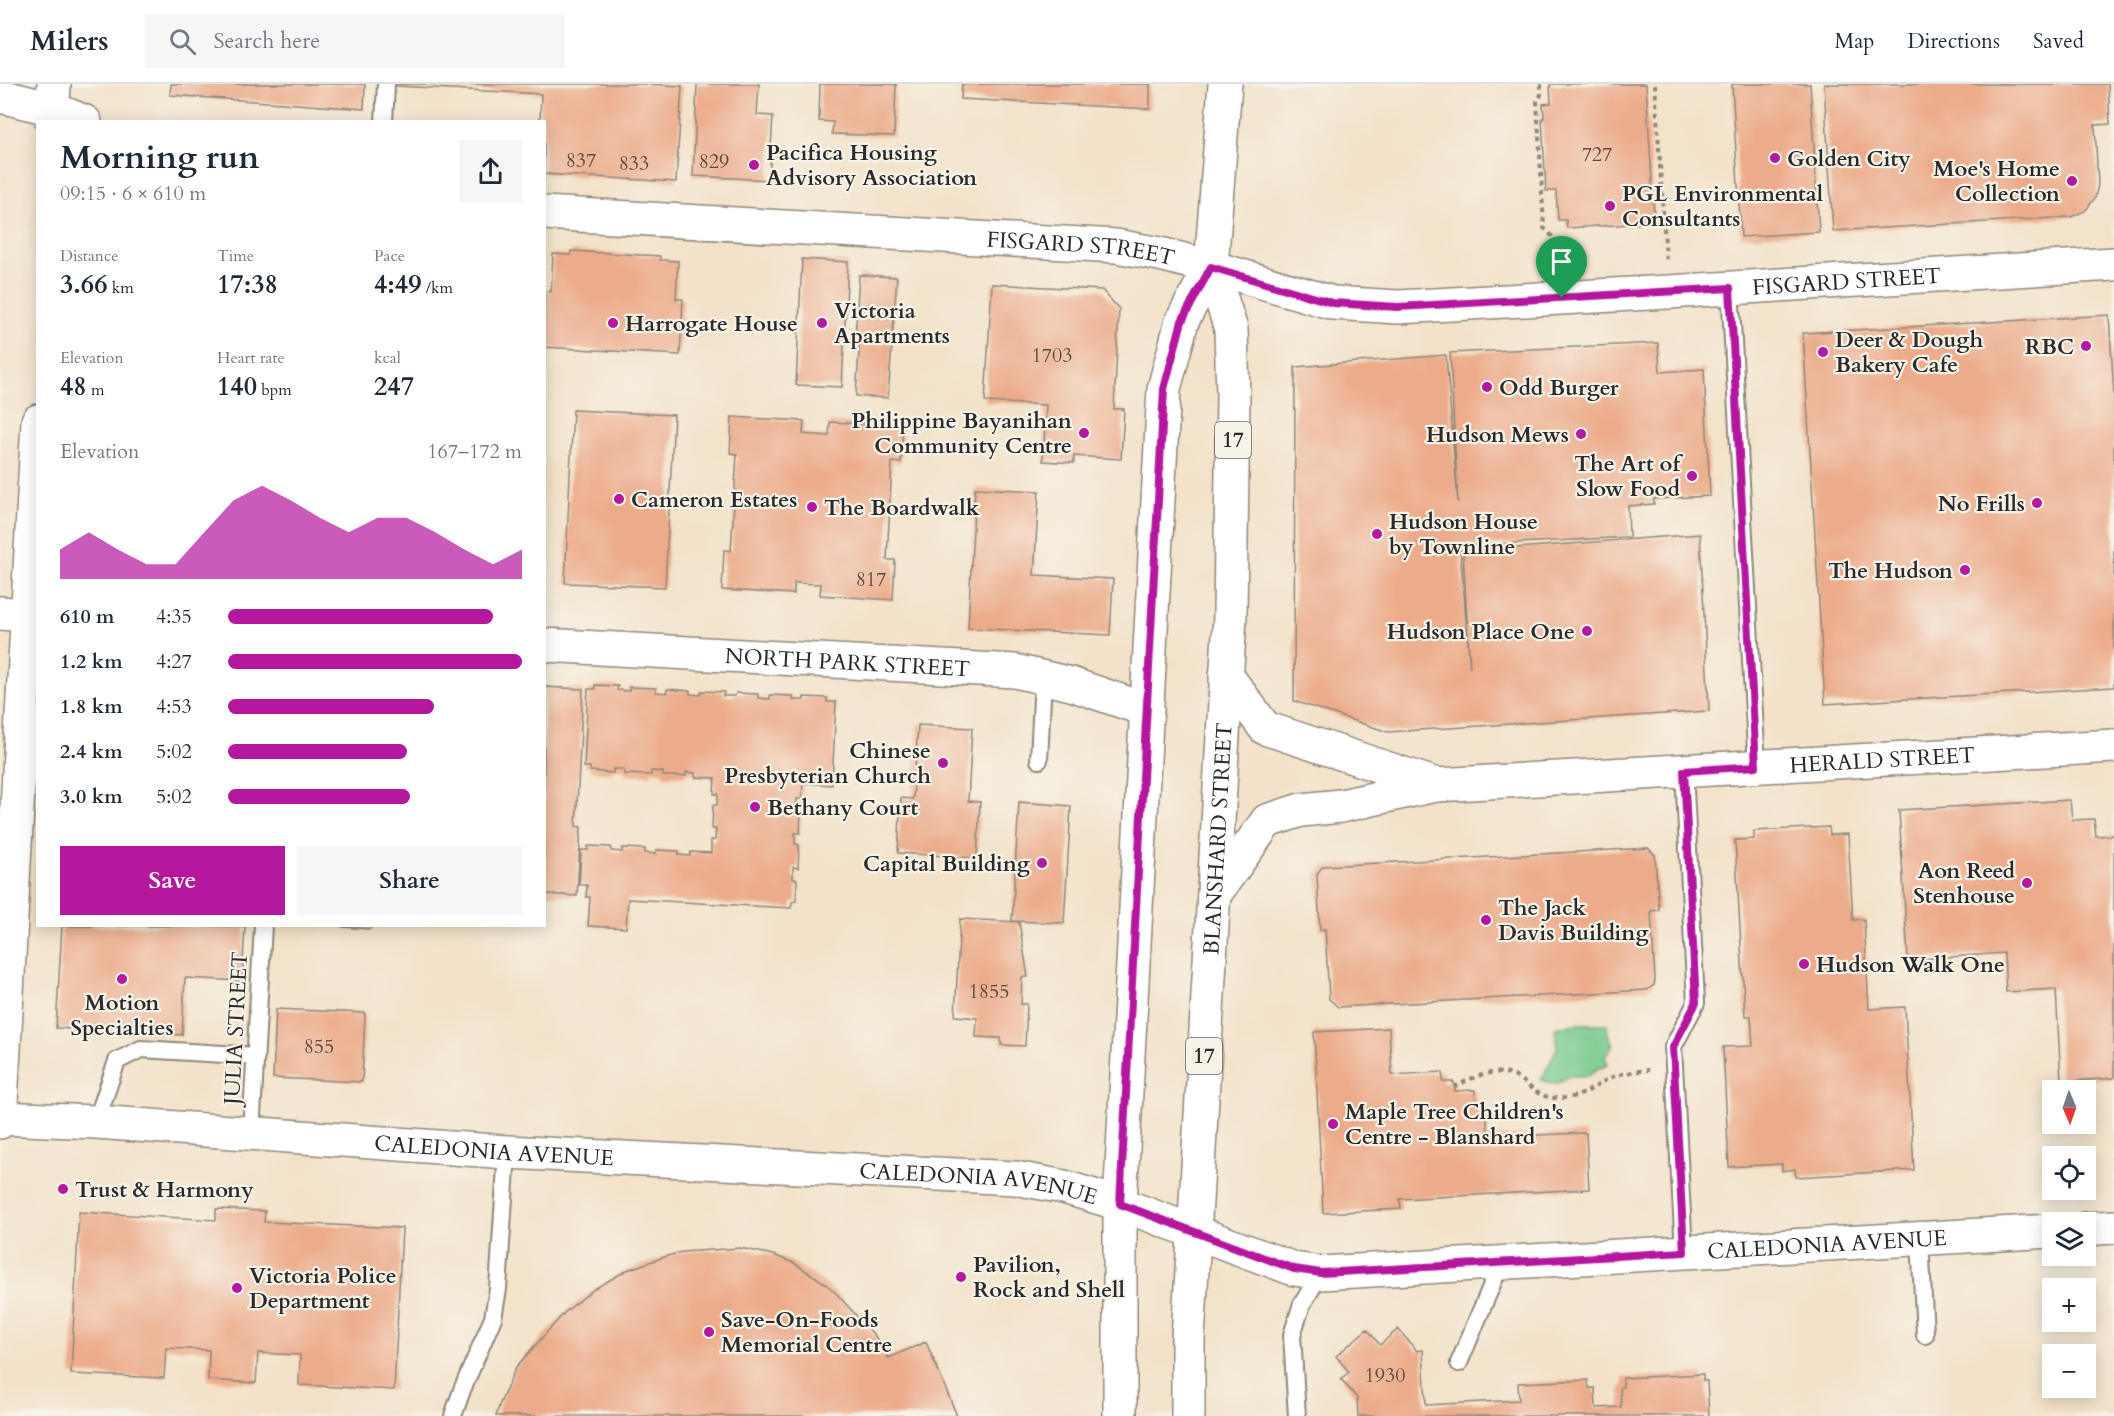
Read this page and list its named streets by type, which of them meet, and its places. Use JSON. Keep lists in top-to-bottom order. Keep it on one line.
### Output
{"streets":{"street":["FISGARD STREET","17","NORTH PARK STREET","HERALD STREET","BLANSHARD STREET","CALEDONIA AVENUE"],"lane":["JULIA STREET"]},"crossings":[["FISGARD STREET","BLANSHARD STREET"],["NORTH PARK STREET","BLANSHARD STREET"],["BLANSHARD STREET","CALEDONIA AVENUE"],["JULIA STREET","CALEDONIA AVENUE"]],"places":["Golden City","Pacifica Housing Advisory Association","Moe's Home Collection","PGL Environmental Consultants","Harrogate House","Victoria Apartments","RBC","Deer & Dough Bakery Cafe","Odd Burger","Philippine Bayanihan Community Centre","Hudson Mews","The Art of Slow Food","Cameron Estates","No Frills","The Boardwalk","Hudson House by Townline","The Hudson","Hudson Place One","Chinese Presbyterian Church","Bethany Court","Capital Building","Aon Reed Stenhouse","The Jack Davis Building","Hudson Walk One","Motion Specialties","Maple Tree Children's Centre - Blanshard","Trust & Harmony","Pavilion, Rock and Shell","Victoria Police Department","Save-On-Foods Memorial Centre"],"house_numbers":["727","837","829","833","1703","817","1855","855","1930"],"north":"bottom","page":{"header":"Milers","search":"Search here","nav":["Map","Directions","Saved"],"heading":["Morning run","09:15 · 6 × 610 m"],"stats":[["Distance","3.66 km"],["Time","17:38"],["Pace","4:49 /km"],["Elevation","48 m"],["Heart rate","140 bpm"],["kcal","247"]],"chart":["Elevation","167–172 m"],"list":[{"name":"610 m","note":"4:35"},{"name":"1.2 km","note":"4:27"},{"name":"1.8 km","note":"4:53"},{"name":"2.4 km","note":"5:02"},{"name":"3.0 km","note":"5:02"}],"buttons":["Save","Share"],"map_buttons":["+","−"]}}
